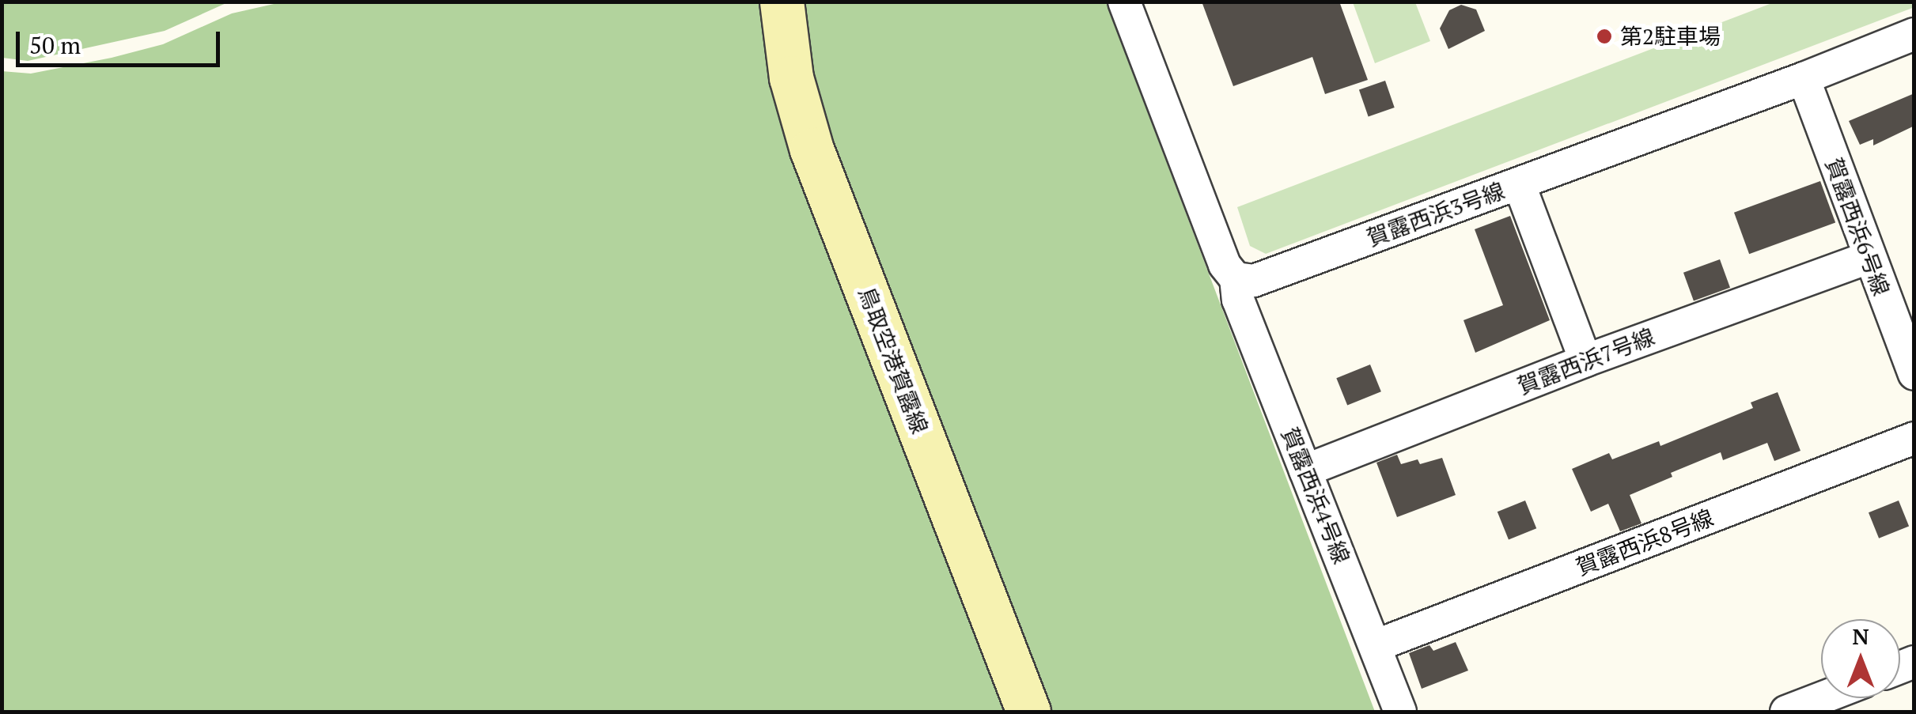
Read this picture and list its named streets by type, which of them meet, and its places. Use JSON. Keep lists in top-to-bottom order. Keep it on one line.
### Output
{"streets":{"main road":["鳥取空港賀露線"],"street":["賀露西浜3号線","賀露西浜6号線","賀露西浜7号線","賀露西浜4号線","賀露西浜8号線"]},"crossings":[["賀露西浜3号線","賀露西浜6号線"],["賀露西浜3号線","賀露西浜4号線"],["賀露西浜6号線","賀露西浜7号線"],["賀露西浜7号線","賀露西浜4号線"],["賀露西浜4号線","賀露西浜8号線"]],"places":["第2駐車場"],"scale_bar":"50 m","north":"top"}
